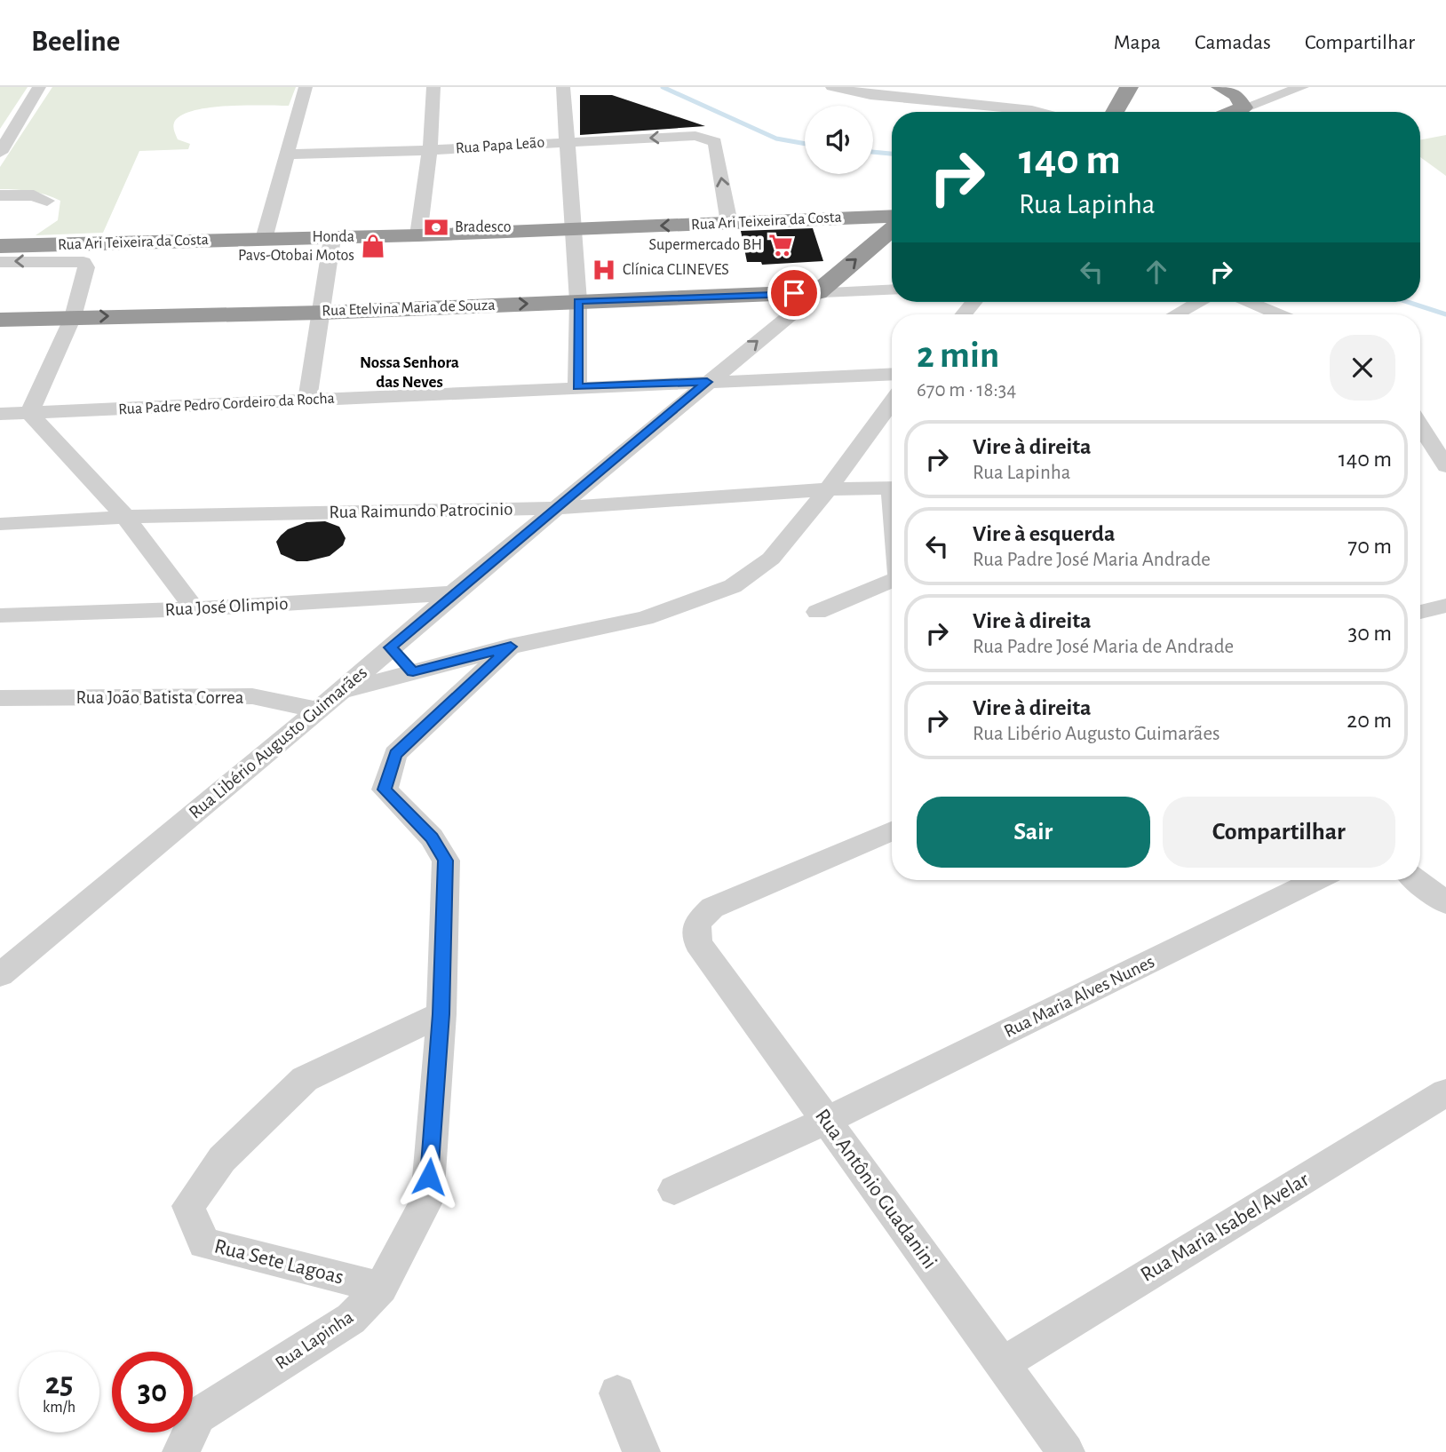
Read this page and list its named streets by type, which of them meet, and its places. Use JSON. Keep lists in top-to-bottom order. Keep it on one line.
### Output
{"streets":{"highway":["Rua Ari Teixeira da Costa","Rua Etelvina Maria de Souza","Rua Libério Augusto Guimarães"],"street":["Rua Papa Leão","Rua Padre Pedro Cordeiro da Rocha","Rua Raimundo Patrocinio","Rua José Olimpio","Rua João Batista Correa","Rua Maria Alves Nunes","Rua Antônio Guadanini","Rua Maria Isabel Avelar","Rua Sete Lagoas","Rua Lapinha"]},"crossings":[["Rua Papa Leão","Rua Ari Teixeira da Costa"],["Rua Etelvina Maria de Souza","Rua Libério Augusto Guimarães"],["Rua Padre Pedro Cordeiro da Rocha","Rua Libério Augusto Guimarães"],["Rua Raimundo Patrocinio","Rua Libério Augusto Guimarães"],["Rua José Olimpio","Rua Libério Augusto Guimarães"],["Rua João Batista Correa","Rua Libério Augusto Guimarães"],["Rua Maria Alves Nunes","Rua Antônio Guadanini"],["Rua Antônio Guadanini","Rua Maria Isabel Avelar"],["Rua Sete Lagoas","Rua Lapinha"]],"one_way":["Rua Etelvina Maria de Souza"],"districts":["Nossa Senhora das Neves"],"places":{"bank":["Bradesco"],"supermarket":["Supermercado BH"],"shop":["Honda Pavs-Otobai Motos"],"hospital":["Clínica CLINEVES"]},"page":{"header":"Beeline","nav":["Mapa","Camadas","Compartilhar"],"turn":["140 m","Rua Lapinha"],"heading":["2 min","670 m · 18:34"],"list":[{"name":"Vire à direita","note":"Rua Lapinha","value":"140 m"},{"name":"Vire à esquerda","note":"Rua Padre José Maria Andrade","value":"70 m"},{"name":"Vire à direita","note":"Rua Padre José Maria de Andrade","value":"30 m"},{"name":"Vire à direita","note":"Rua Libério Augusto Guimarães","value":"20 m"}],"buttons":["Sair","Compartilhar"],"speed":"25 km/h","limit":"30"}}
